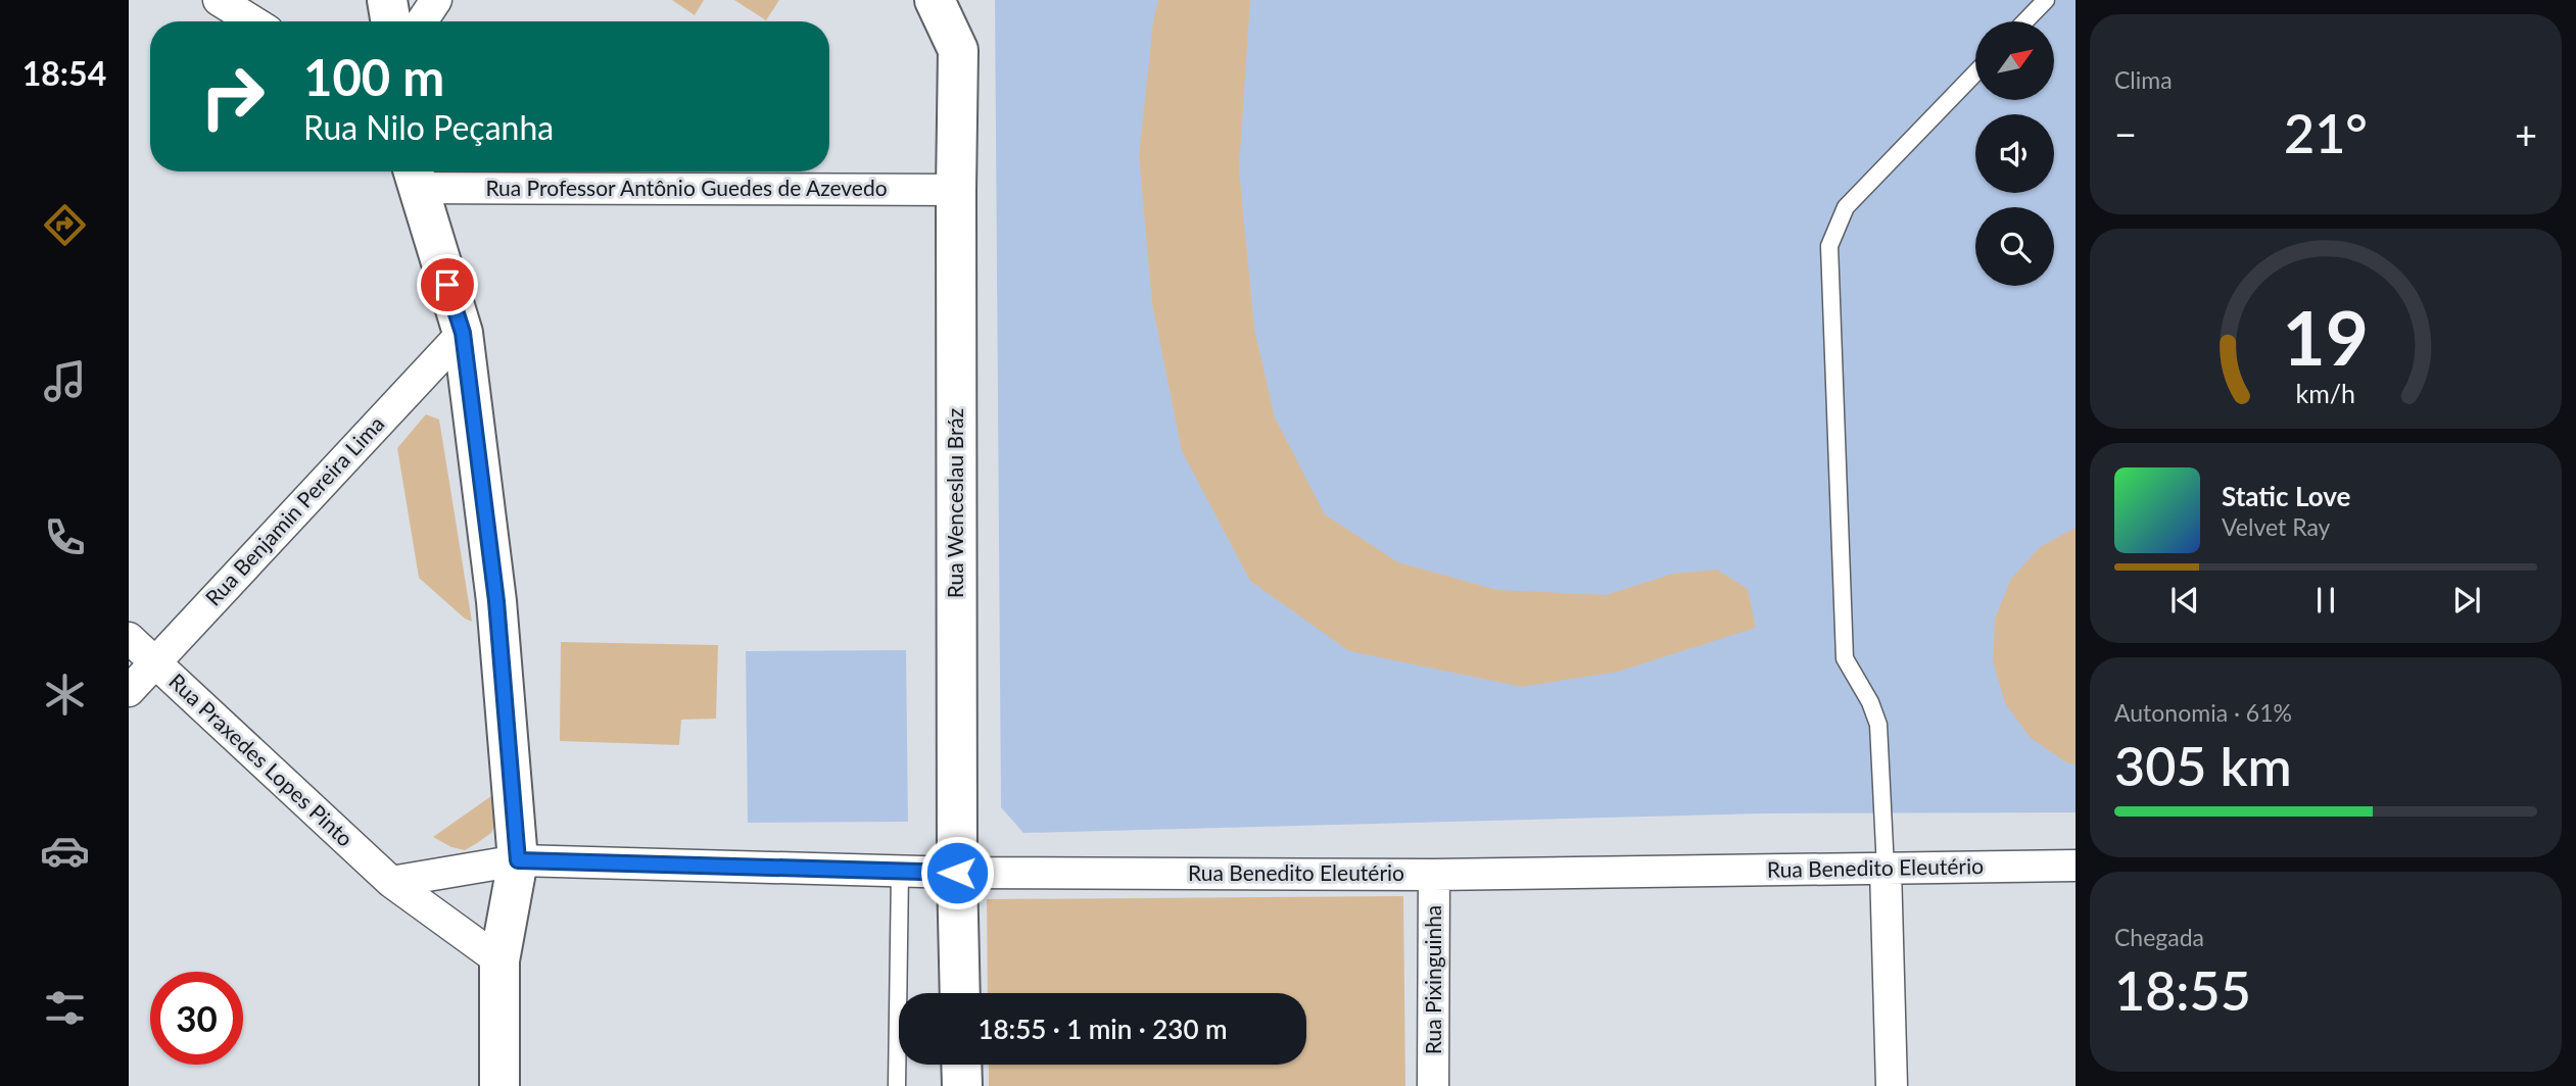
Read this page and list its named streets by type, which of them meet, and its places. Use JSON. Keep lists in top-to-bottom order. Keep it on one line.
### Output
{"streets":{"main road":["Rua Wenceslau Bráz"],"street":["Rua Professor Antônio Guedes de Azevedo","Rua Benjamin Pereira Lima","Rua Praxedes Lopes Pinto","Rua Benedito Eleutério","Rua Pixinguinha"]},"crossings":[["Rua Professor Antônio Guedes de Azevedo","Rua Wenceslau Bráz"],["Rua Wenceslau Bráz","Rua Benedito Eleutério"],["Rua Benjamin Pereira Lima","Rua Praxedes Lopes Pinto"],["Rua Benedito Eleutério","Rua Pixinguinha"]],"north":"top right","page":{"tabs":"18:54","tile":["Clima",["Autonomia · 61%","305 km"],["Chegada","18:55"]],"turn":["100 m","Rua Nilo Peçanha"],"heat":["−","21°","+"],"song":["Static Love","Velvet Ray"],"limit":"30","trip":"18:55 · 1 min · 230 m","gauge":["19","km/h"]}}
